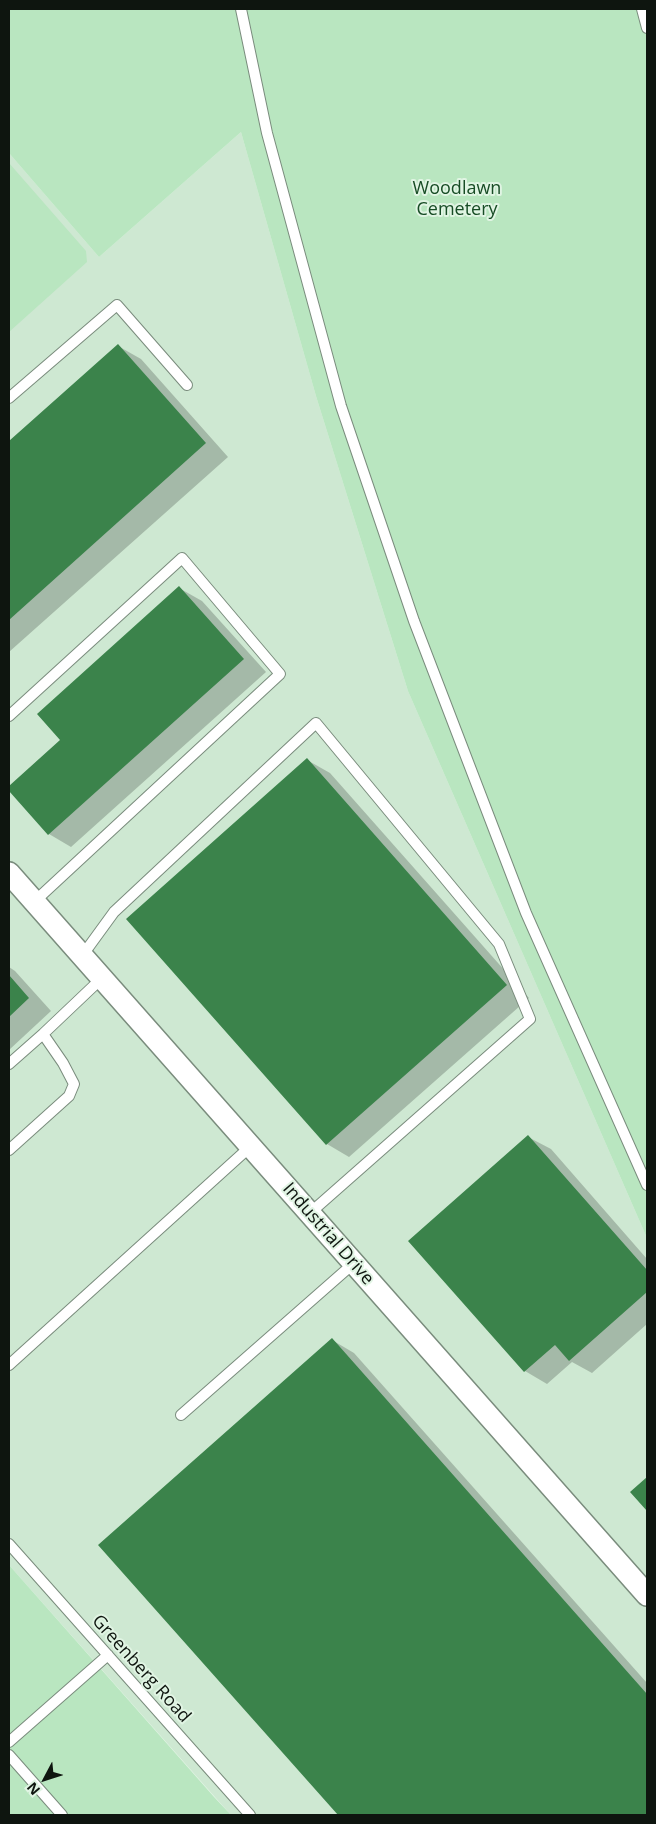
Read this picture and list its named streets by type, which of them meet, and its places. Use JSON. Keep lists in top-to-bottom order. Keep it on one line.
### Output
{"streets":{"street":["Industrial Drive"],"lane":["Greenberg Road"]},"parks":["Woodlawn Cemetery"],"north":"bottom left"}
